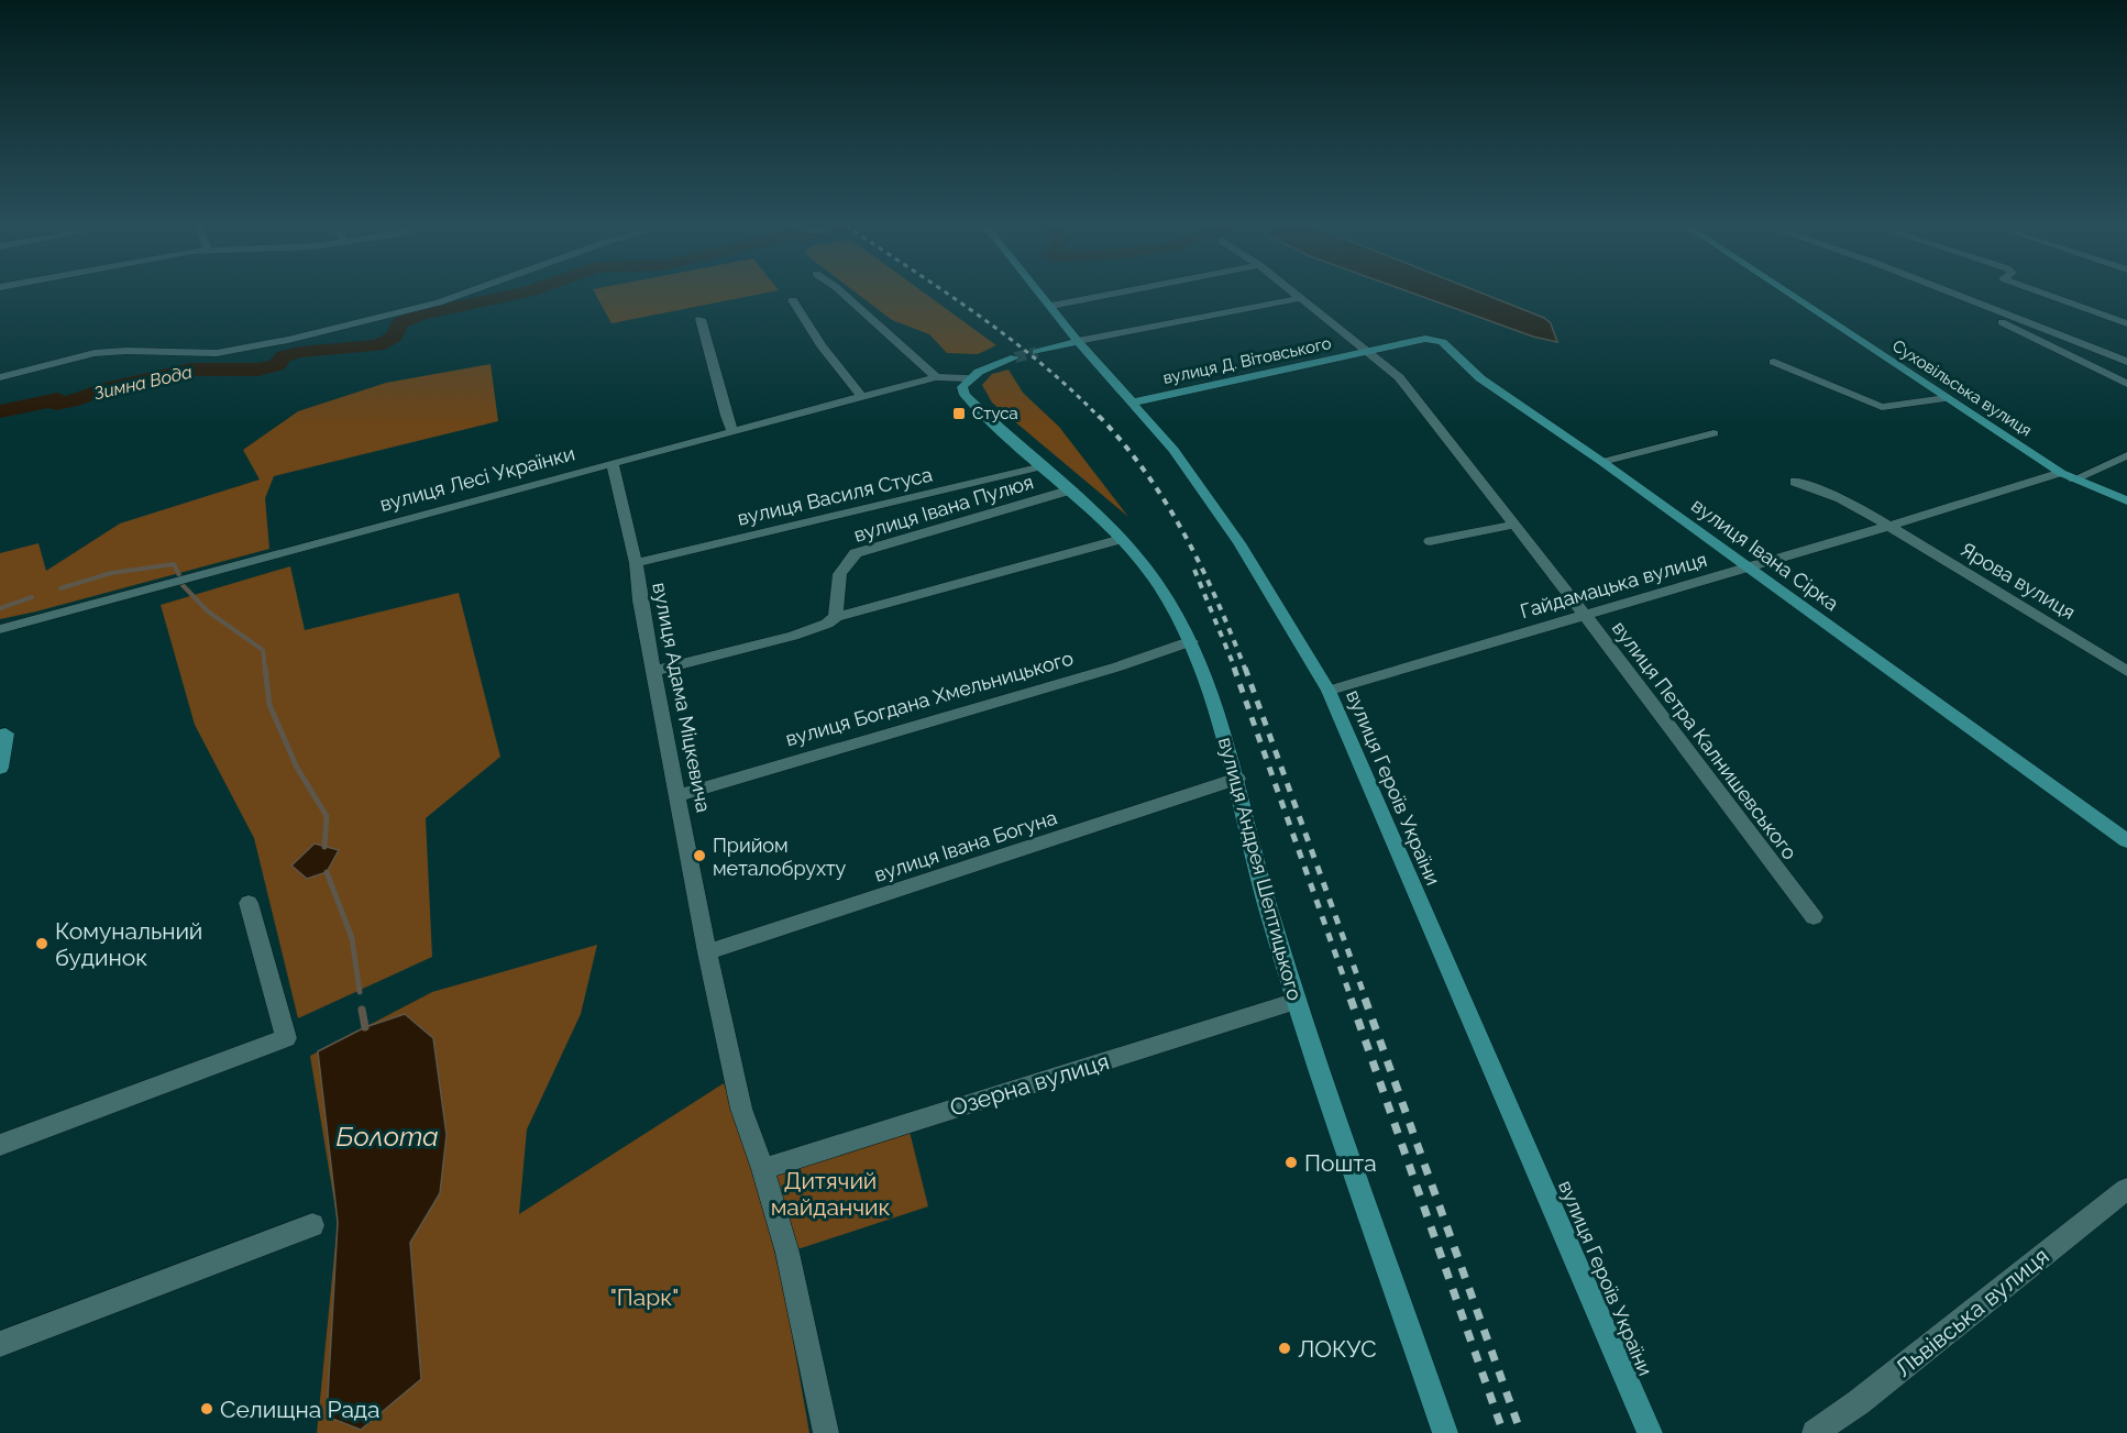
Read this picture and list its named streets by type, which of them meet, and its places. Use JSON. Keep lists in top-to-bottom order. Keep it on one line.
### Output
{"streets":{"street":["вулиця Д. Вітовського","Суховільська вулиця","вулиця Лесі Українки","вулиця Василя Стуса","вулиця Івана Пулюя","вулиця Івана Сірка","Ярова вулиця","Гайдамацька вулиця","вулиця Адама Міцкевича","вулиця Богдана Хмельницького","вулиця Петра Калнишевського","вулиця Героїв України","вулиця Івана Богуна","вулиця Андрея Шептицького","Озерна вулиця","Львівська вулиця"]},"crossings":[["вулиця Д. Вітовського","вулиця Івана Сірка"],["вулиця Д. Вітовського","вулиця Петра Калнишевського"],["вулиця Д. Вітовського","вулиця Героїв України"],["Суховільська вулиця","Гайдамацька вулиця"],["вулиця Лесі Українки","вулиця Адама Міцкевича"],["вулиця Лесі Українки","вулиця Андрея Шептицького"],["вулиця Василя Стуса","вулиця Адама Міцкевича"],["вулиця Василя Стуса","вулиця Андрея Шептицького"],["вулиця Івана Пулюя","вулиця Андрея Шептицького"],["вулиця Івана Сірка","Гайдамацька вулиця"],["вулиця Івана Сірка","вулиця Петра Калнишевського"],["Ярова вулиця","Гайдамацька вулиця"],["Гайдамацька вулиця","вулиця Петра Калнишевського"],["Гайдамацька вулиця","вулиця Героїв України"],["вулиця Адама Міцкевича","вулиця Богдана Хмельницького"],["вулиця Адама Міцкевича","вулиця Івана Богуна"],["вулиця Адама Міцкевича","Озерна вулиця"],["вулиця Богдана Хмельницького","вулиця Андрея Шептицького"],["вулиця Івана Богуна","вулиця Андрея Шептицького"],["вулиця Андрея Шептицького","Озерна вулиця"]],"water":["Зимна Вода","Болота"],"parks":["Дитячий майданчик","\"Парк\""],"places":{"transit":["Стуса"],"other":["Прийом металобрухту","Комунальний будинок","Пошта","ЛОКУС","Селищна Рада"]}}
